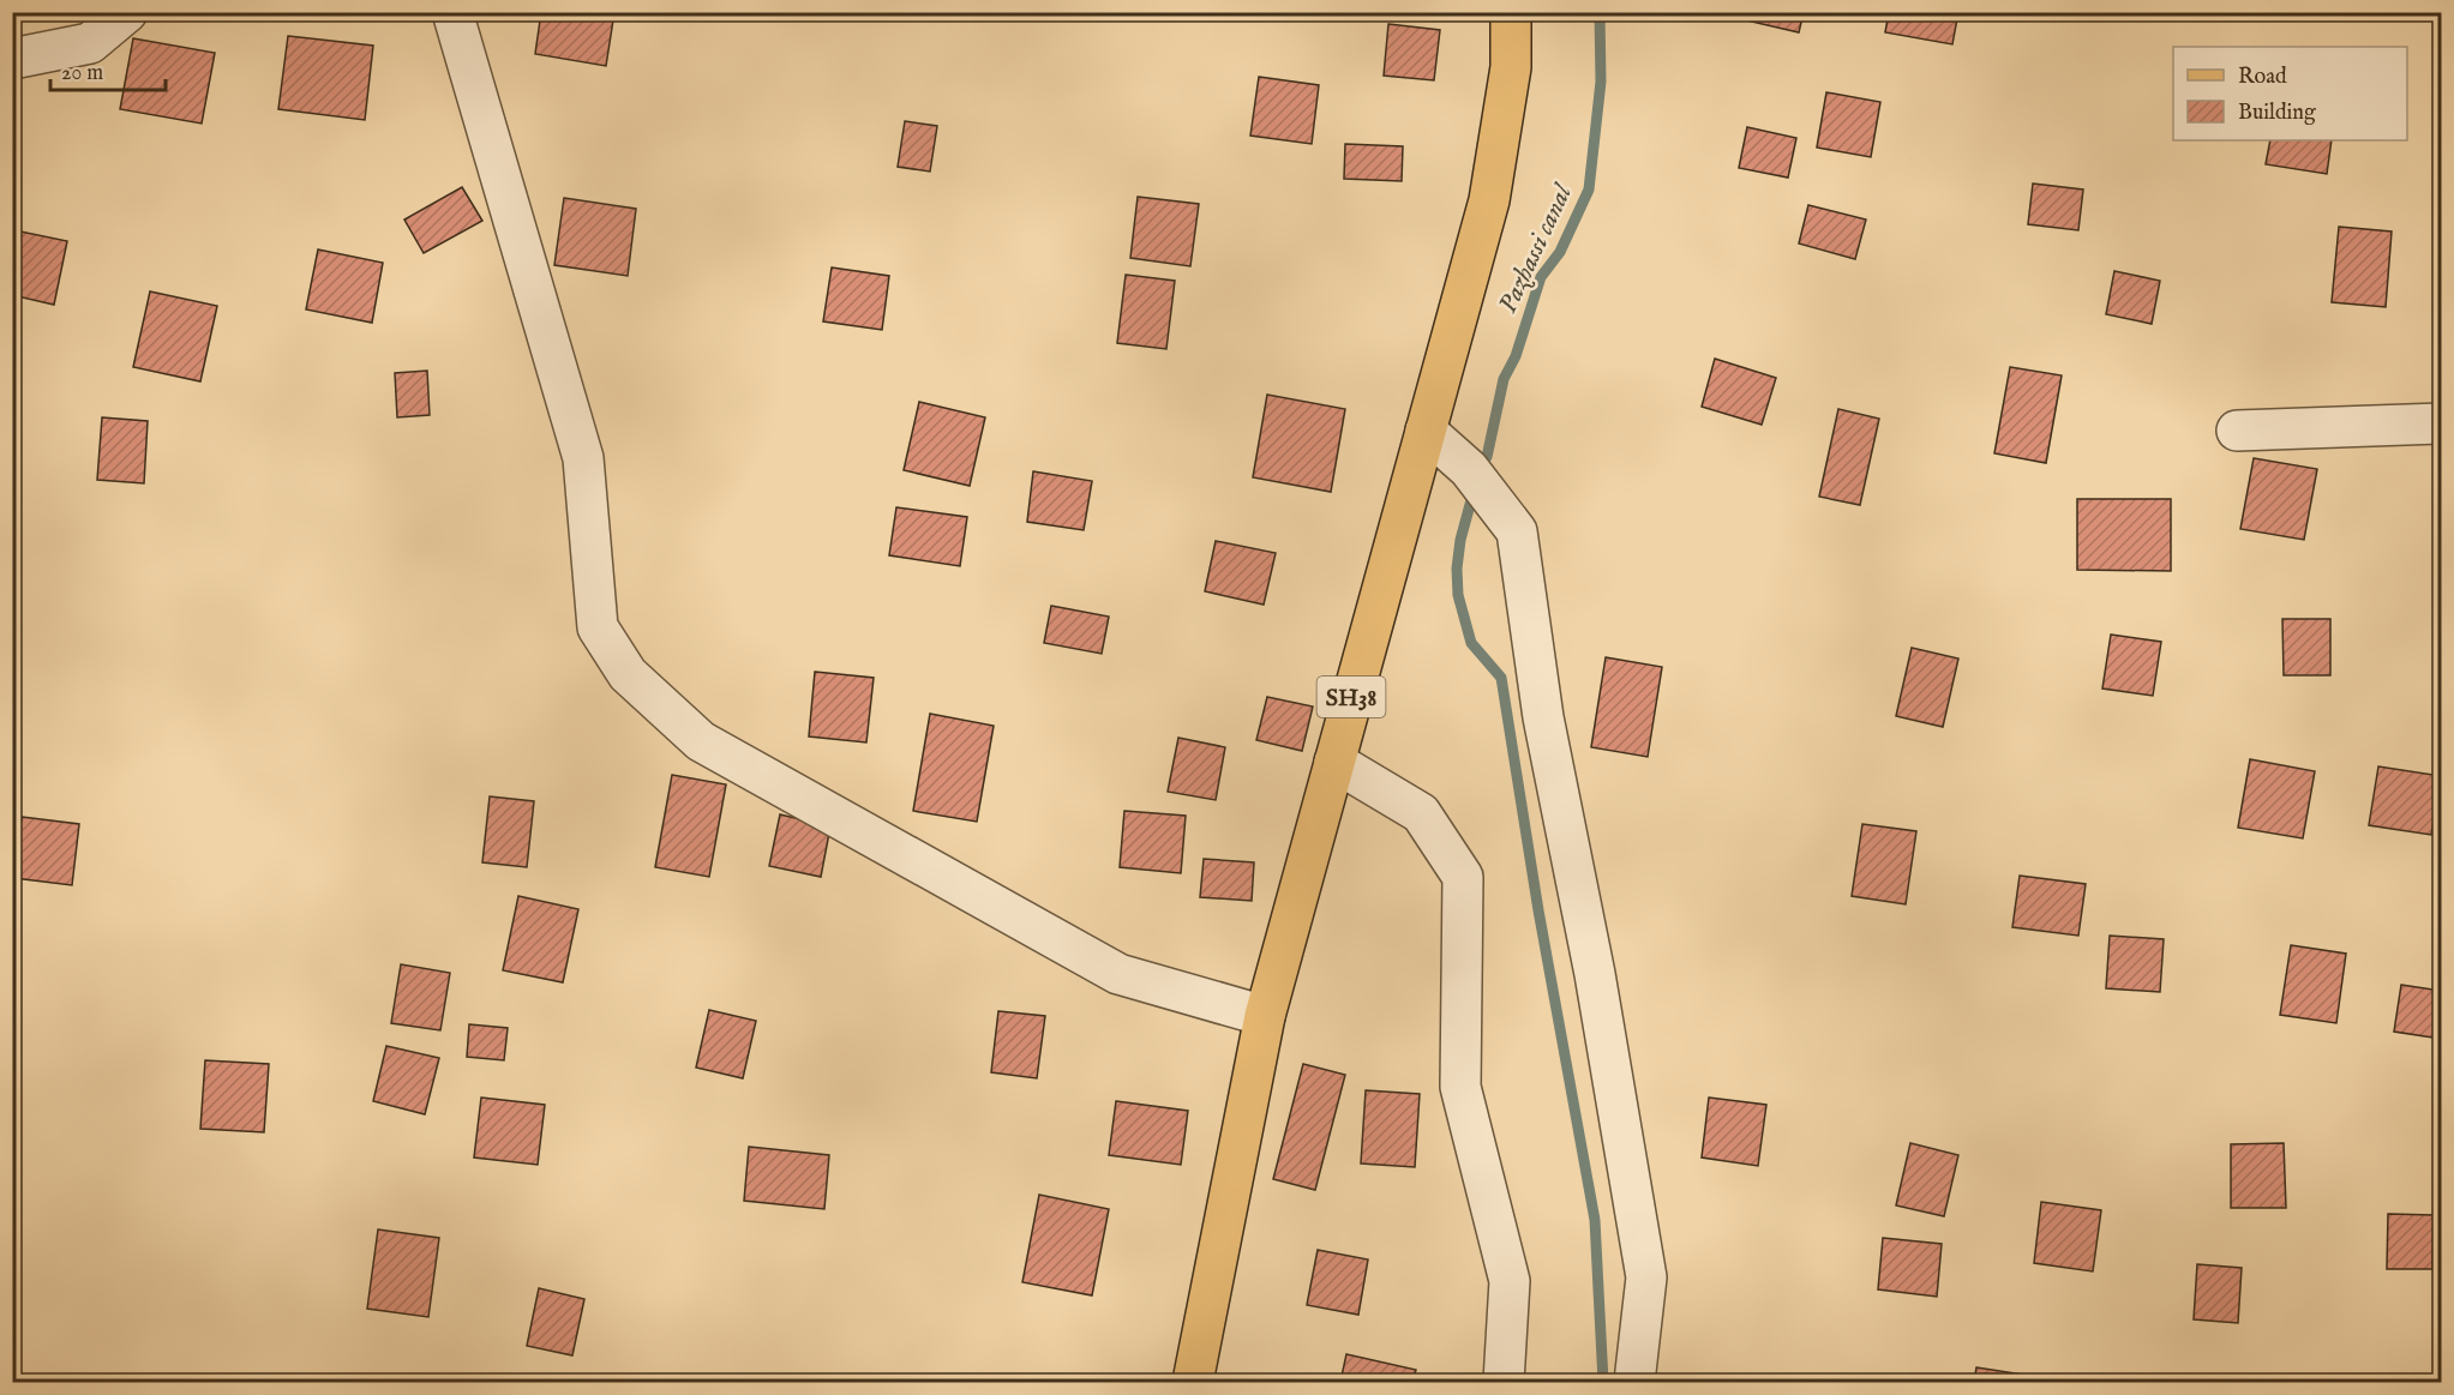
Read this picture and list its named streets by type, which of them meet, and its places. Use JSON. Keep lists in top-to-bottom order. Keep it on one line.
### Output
{"streets":{"main road":["SH38"]},"water":["Pazhassi canal"],"legend":["Road","Building"],"scale_bar":"20 m"}
